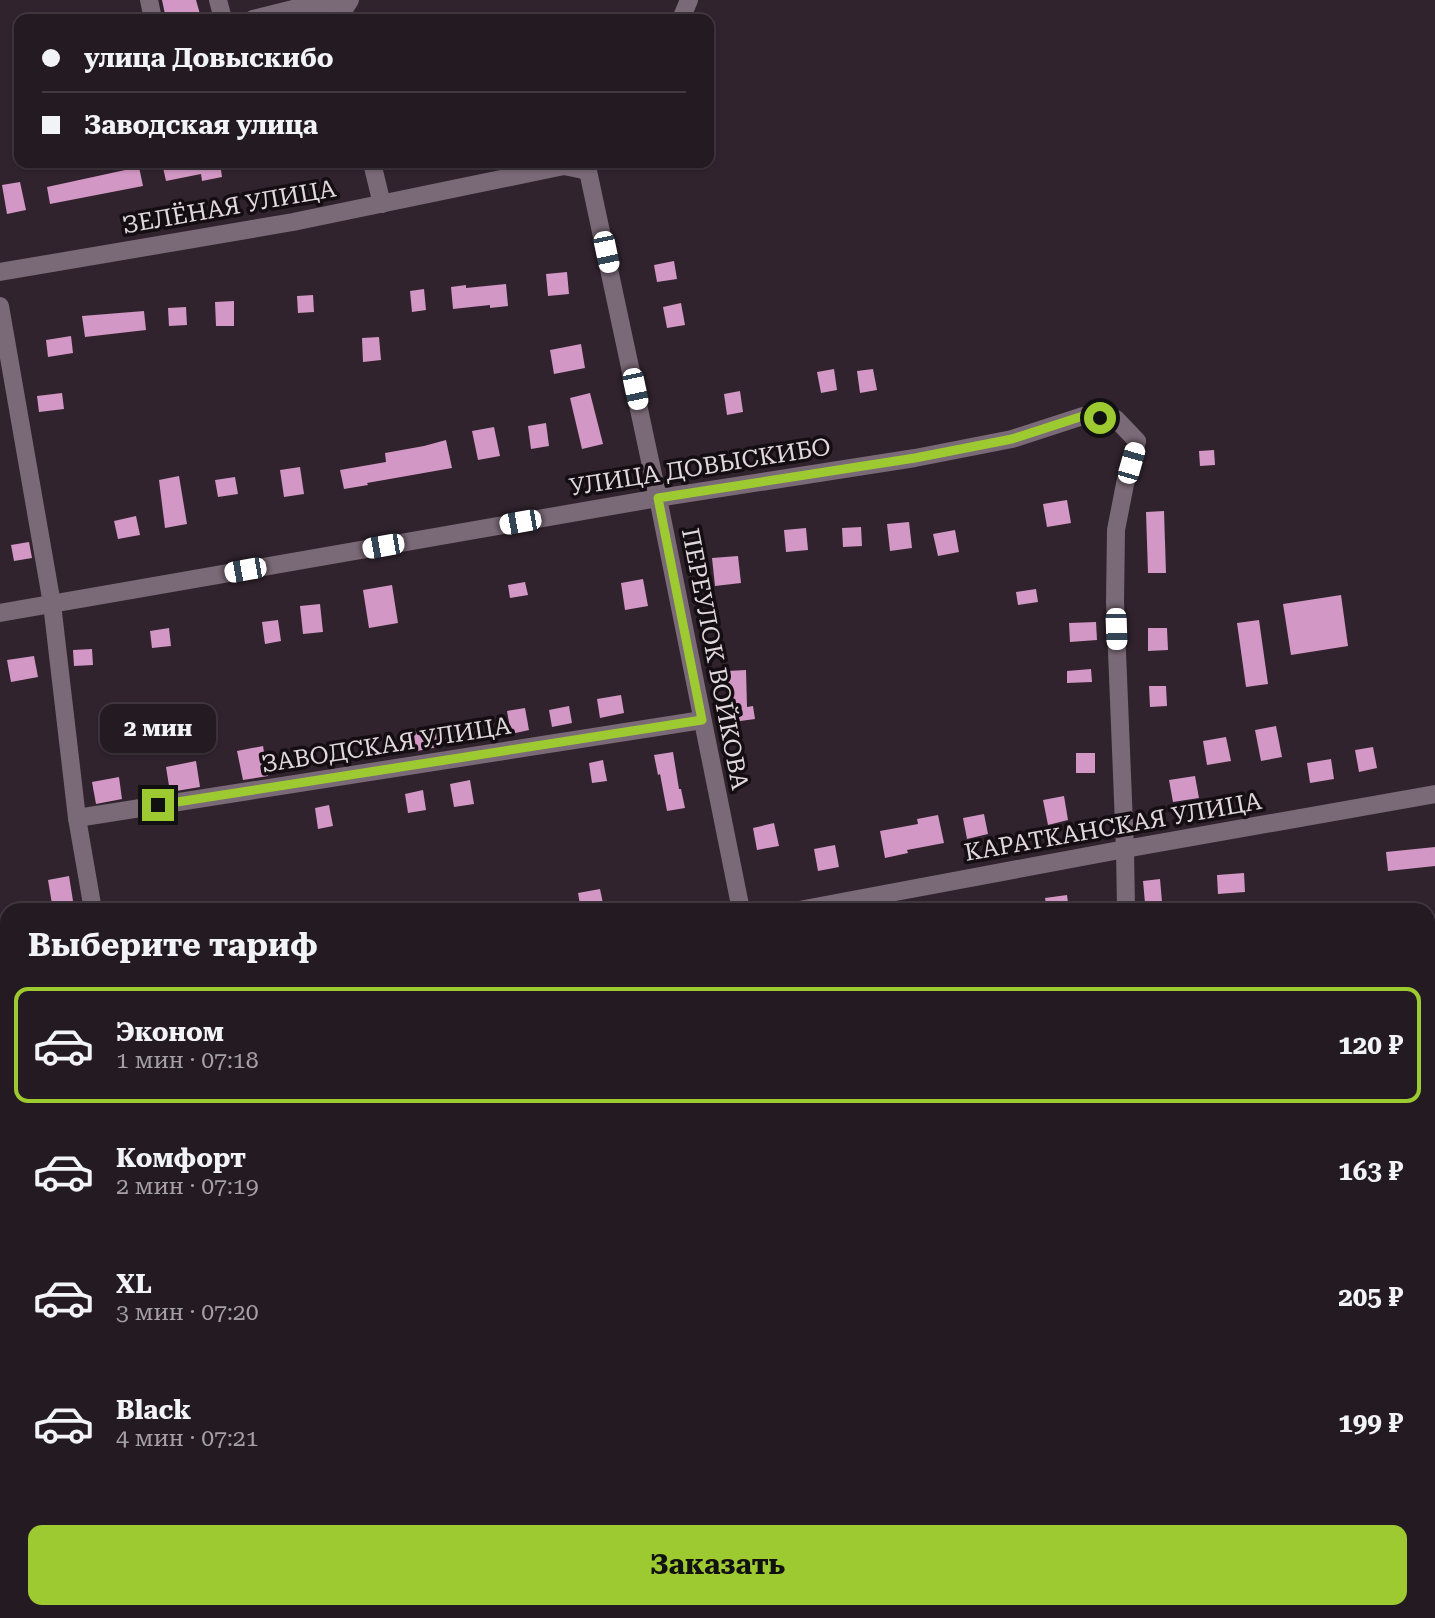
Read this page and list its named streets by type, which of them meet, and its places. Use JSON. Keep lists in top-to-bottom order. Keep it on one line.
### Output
{"streets":{"street":["ЗЕЛЁНАЯ УЛИЦА","УЛИЦА ДОВЫСКИБО","ПЕРЕУЛОК ВОЙКОВА","ЗАВОДСКАЯ УЛИЦА","КАРАТКАНСКАЯ УЛИЦА"]},"crossings":[["УЛИЦА ДОВЫСКИБО","ПЕРЕУЛОК ВОЙКОВА"],["УЛИЦА ДОВЫСКИБО","КАРАТКАНСКАЯ УЛИЦА"],["ПЕРЕУЛОК ВОЙКОВА","ЗАВОДСКАЯ УЛИЦА"]],"page":{"banner":["улица Довыскибо","Заводская улица"],"bubble":"2 мин","heading":"Выберите тариф","list":[{"name":"Эконом","note":"1 мин · 07:18","value":"120 ₽"},{"name":"Комфорт","note":"2 мин · 07:19","value":"163 ₽"},{"name":"XL","note":"3 мин · 07:20","value":"205 ₽"},{"name":"Black","note":"4 мин · 07:21","value":"199 ₽"}],"buttons":"Заказать"}}
